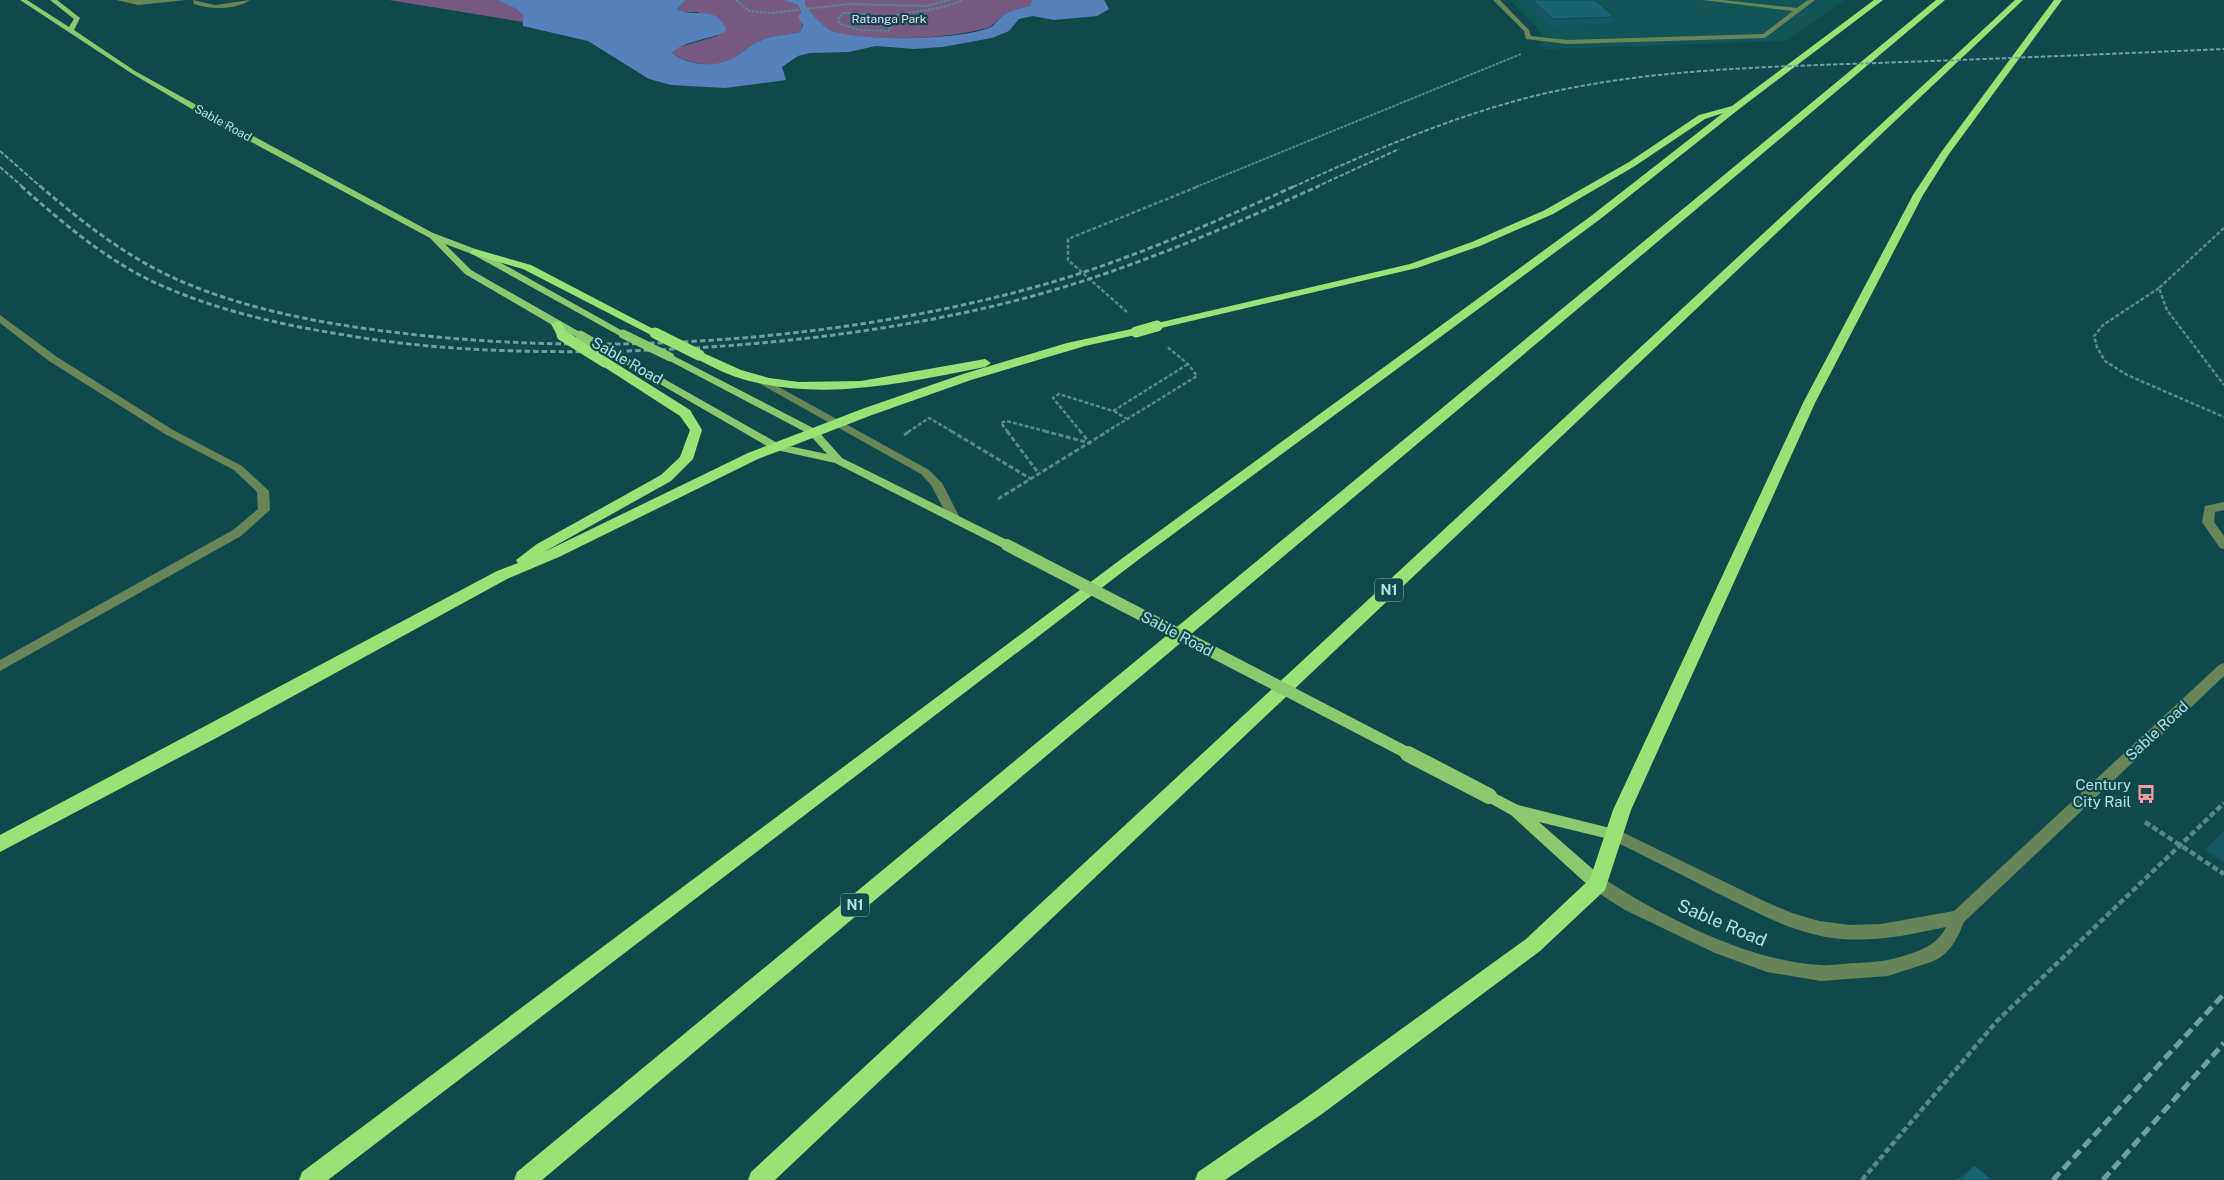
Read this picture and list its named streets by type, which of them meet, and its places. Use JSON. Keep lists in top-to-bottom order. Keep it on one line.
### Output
{"streets":{"highway":["N1"],"main road":["Sable Road"]},"parks":["Ratanga Park"],"places":{"bus stop":["Century City Rail"]}}
